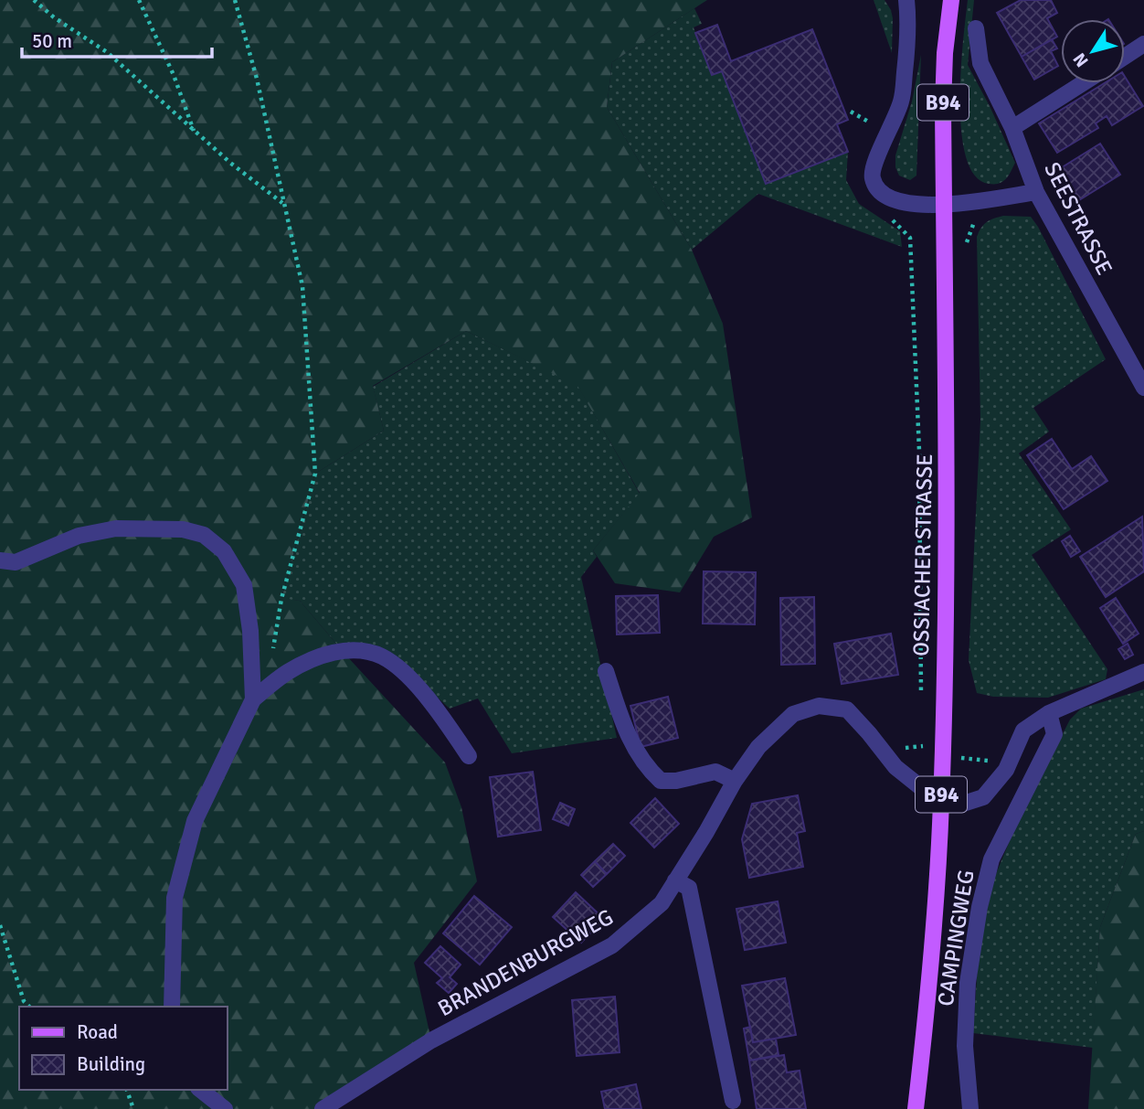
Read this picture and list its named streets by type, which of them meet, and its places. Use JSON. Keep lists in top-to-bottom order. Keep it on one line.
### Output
{"streets":{"main road":["B94","OSSIACHER STRASSE"],"street":["SEESTRASSE","CAMPINGWEG","BRANDENBURGWEG"]},"crossings":[["OSSIACHER STRASSE","BRANDENBURGWEG"]],"legend":["Road","Building"],"scale_bar":"50 m","north":"bottom left"}
